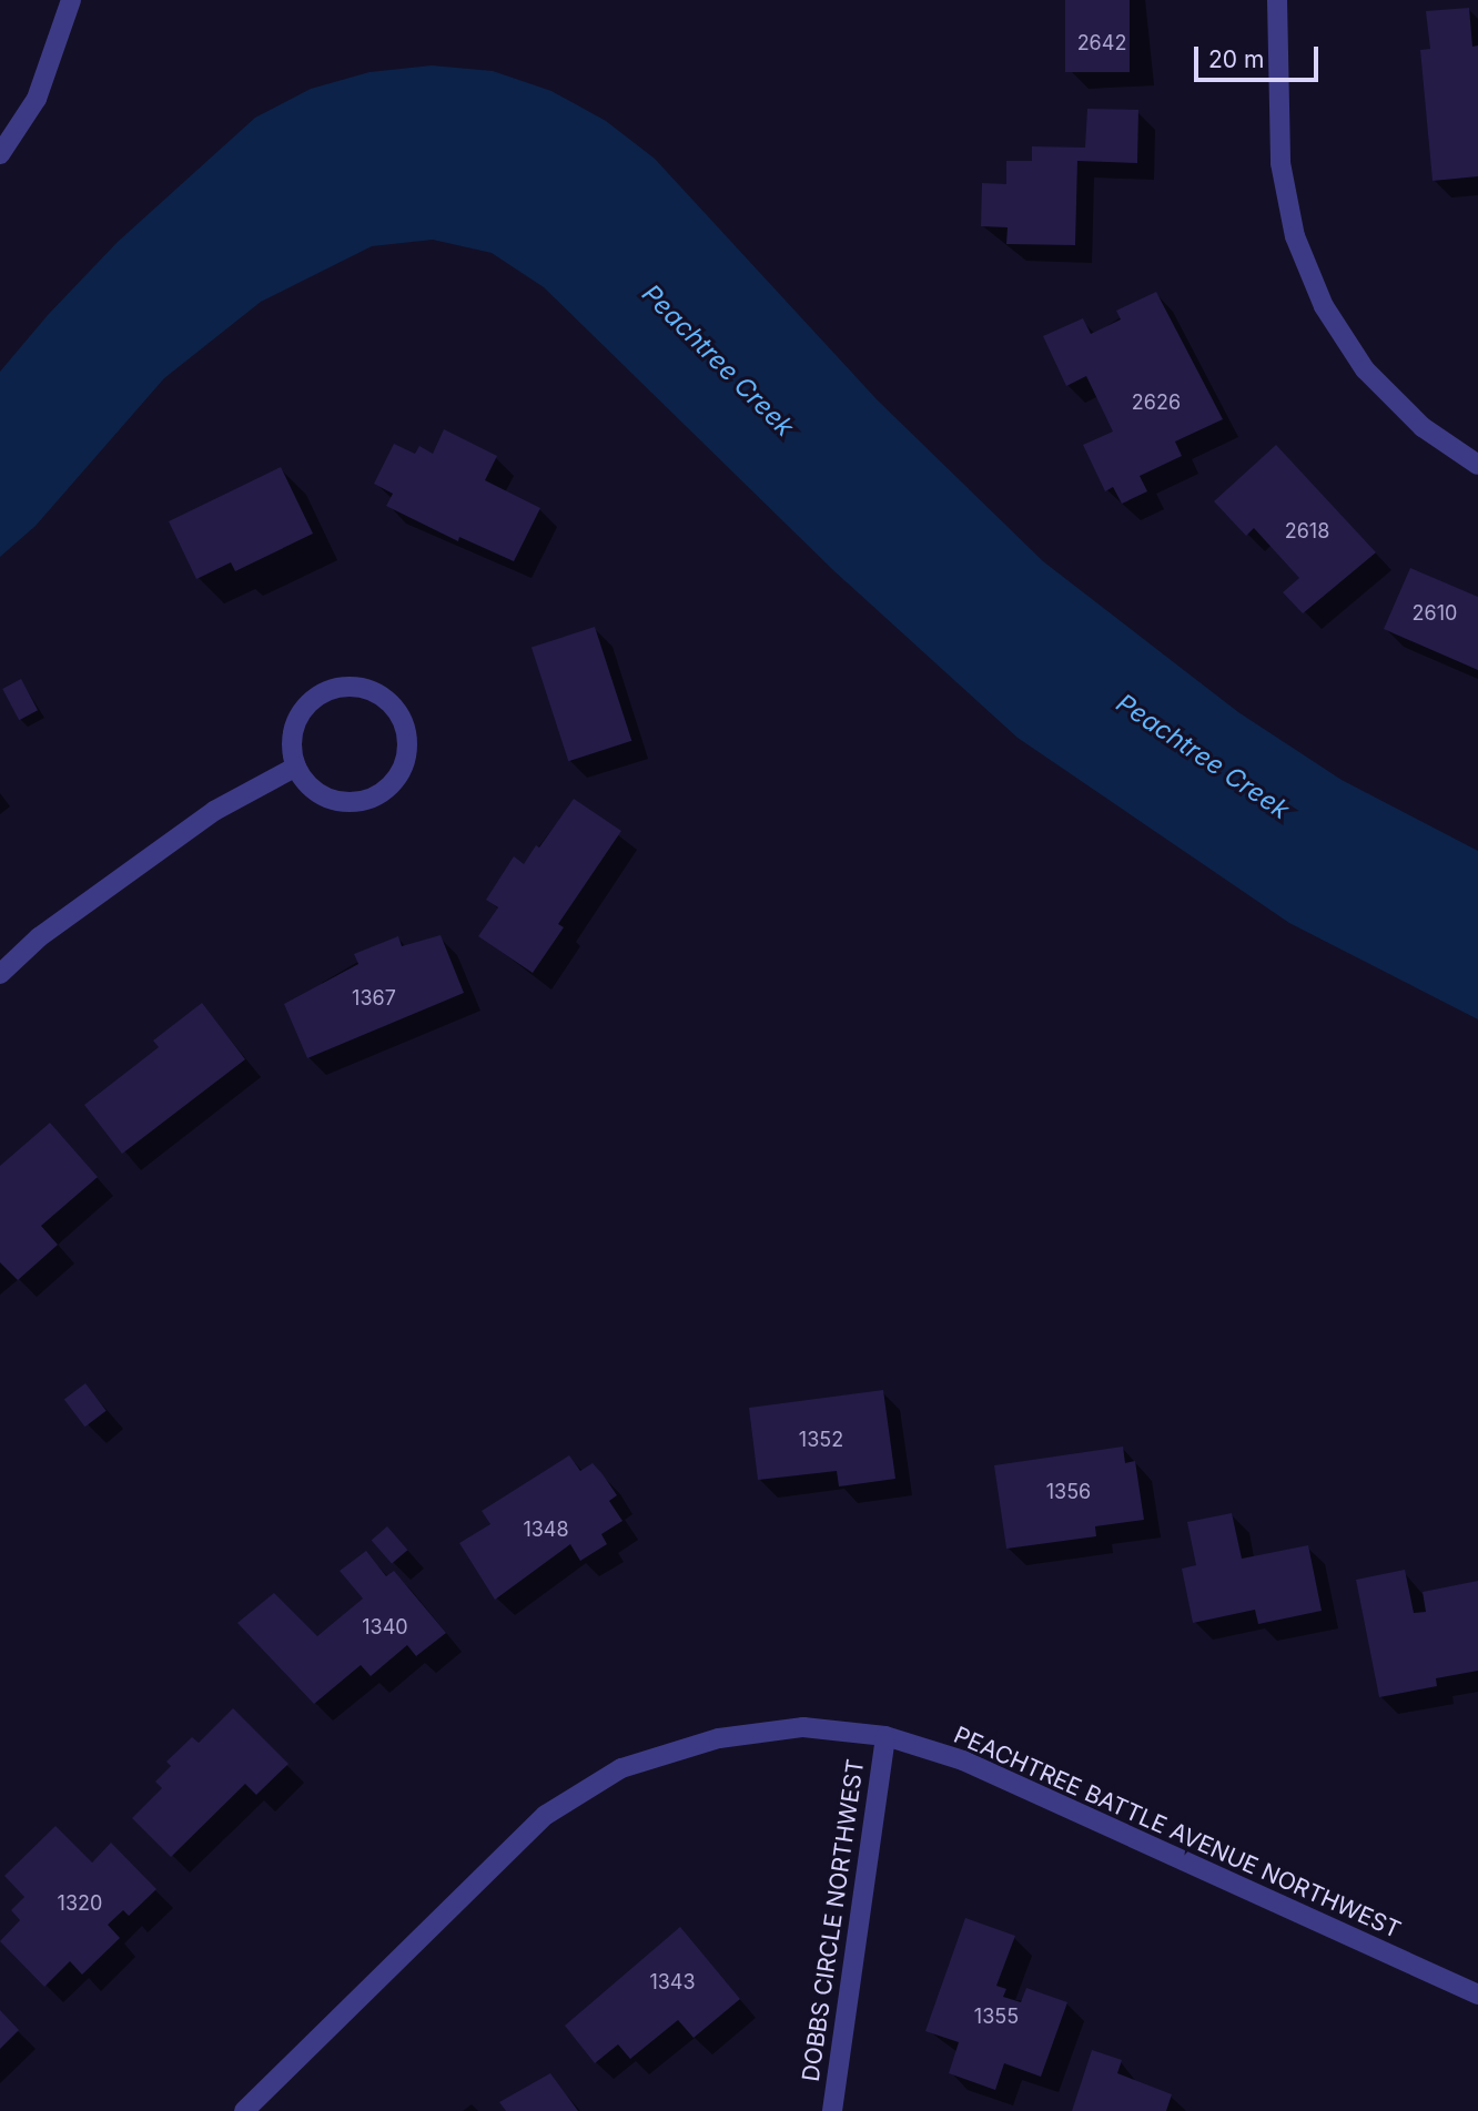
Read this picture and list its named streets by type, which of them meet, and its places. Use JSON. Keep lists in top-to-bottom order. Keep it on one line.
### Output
{"streets":{"street":["PEACHTREE BATTLE AVENUE NORTHWEST","DOBBS CIRCLE NORTHWEST"]},"crossings":[["PEACHTREE BATTLE AVENUE NORTHWEST","DOBBS CIRCLE NORTHWEST"]],"water":["Peachtree Creek"],"house_numbers":["2642","2626","2618","2610","1367","1352","1356","1348","1340","1320","1343","1355"],"scale_bar":"20 m"}
